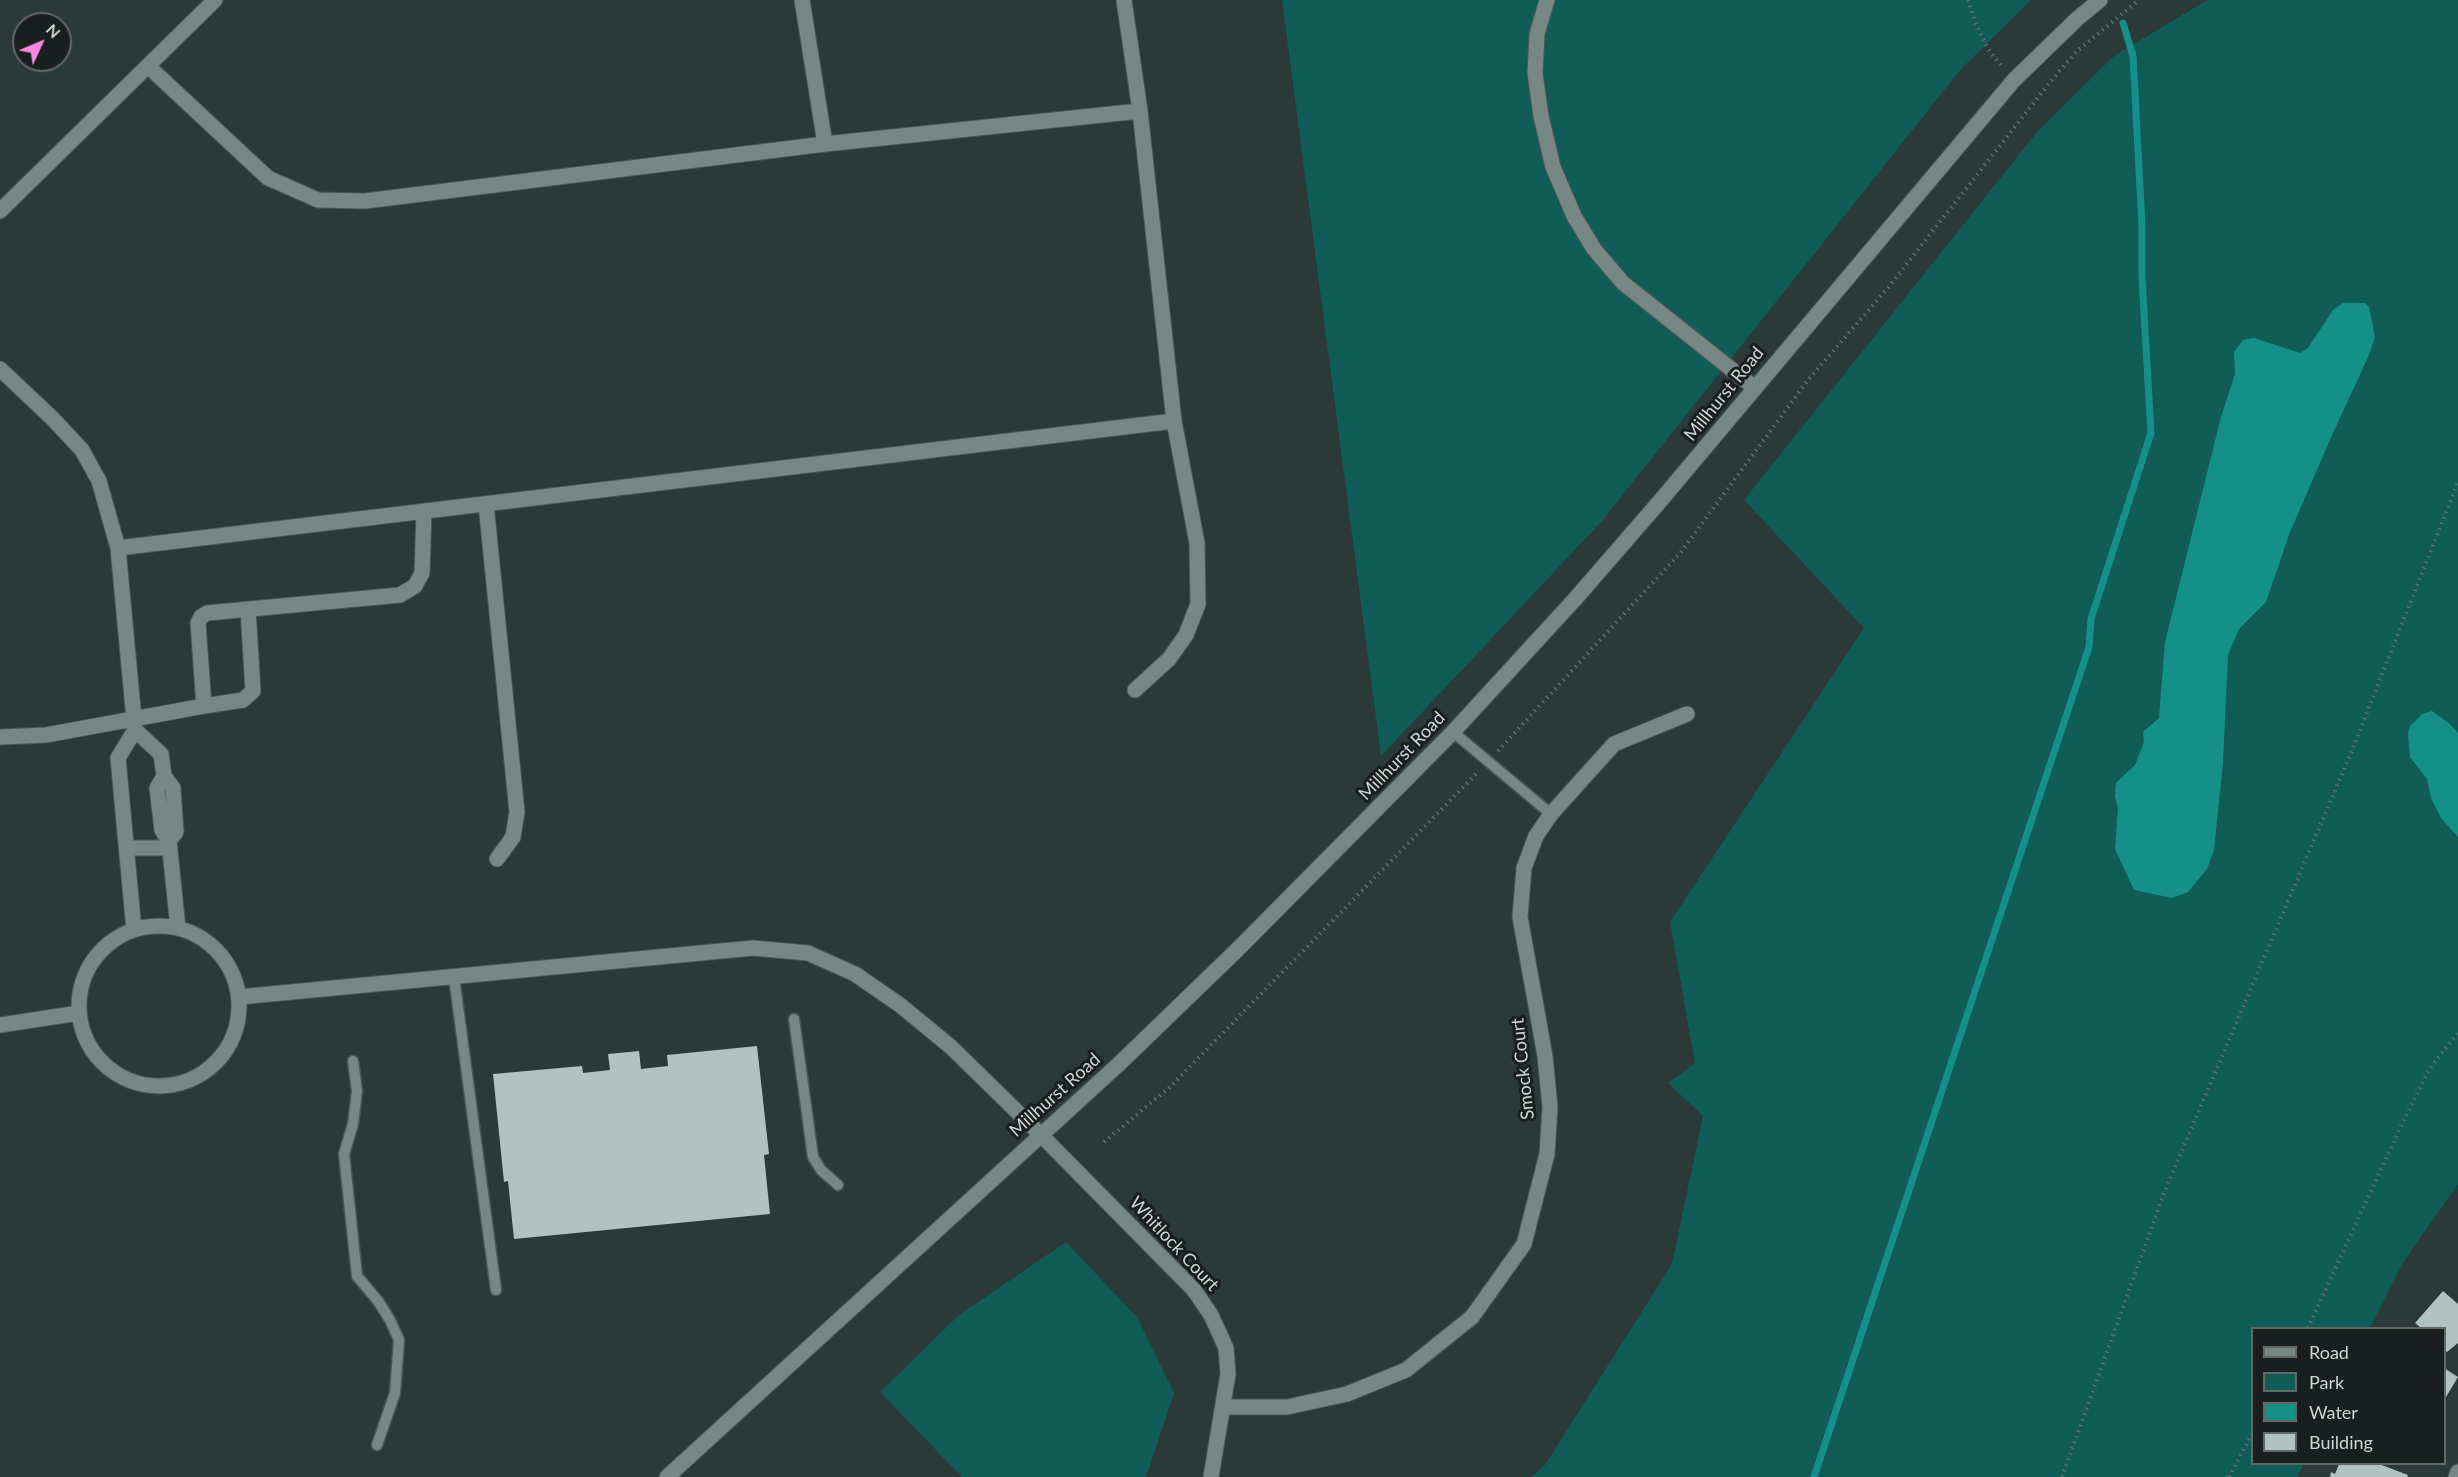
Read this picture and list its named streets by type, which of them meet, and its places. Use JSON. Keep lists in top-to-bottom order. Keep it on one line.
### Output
{"streets":{"street":["Millhurst Road","Smock Court","Whitlock Court"]},"crossings":[["Millhurst Road","Whitlock Court"],["Smock Court","Whitlock Court"]],"legend":["Road","Park","Water","Building"],"north":"top right"}
